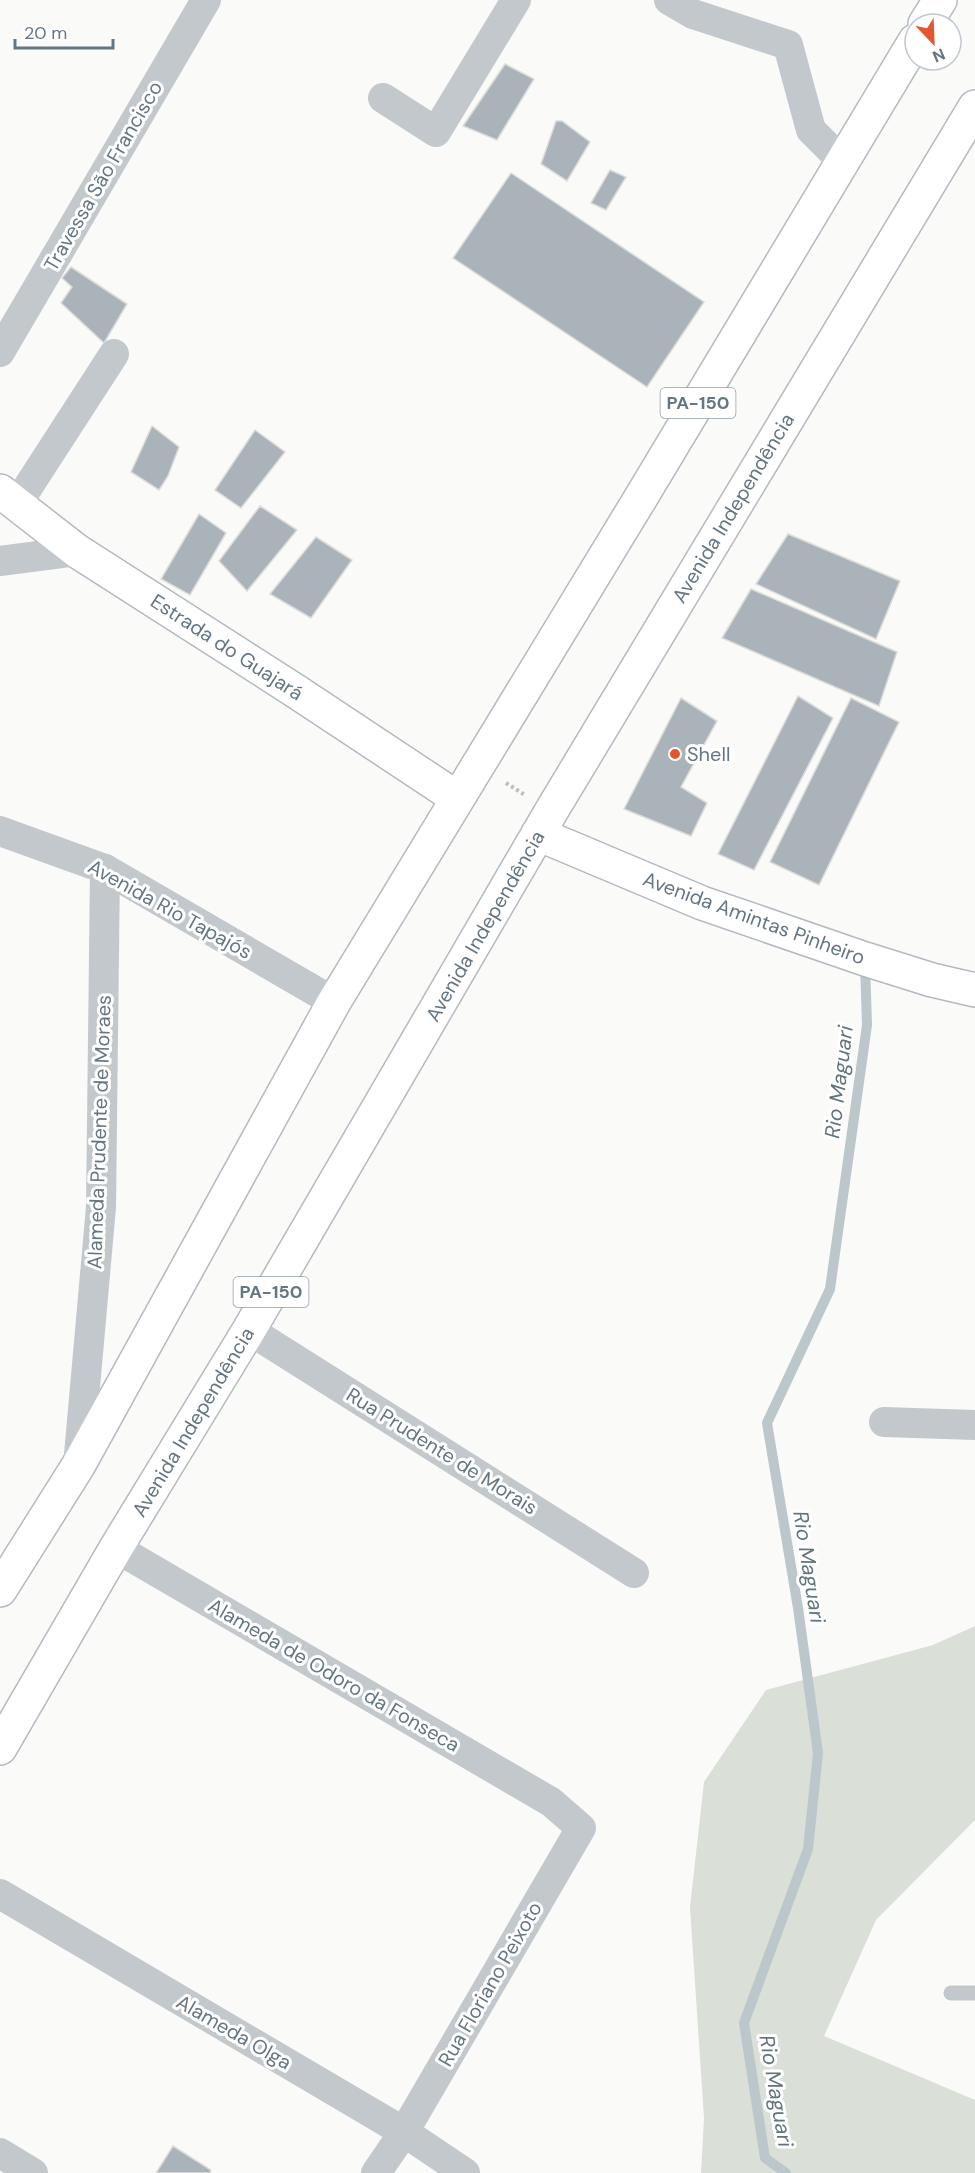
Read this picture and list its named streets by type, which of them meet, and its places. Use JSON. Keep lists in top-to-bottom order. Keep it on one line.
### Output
{"streets":{"main road":["PA-150","Avenida Independência","Estrada do Guajará","Avenida Amintas Pinheiro"],"street":["Travessa São Francisco","Avenida Rio Tapajós","Alameda Prudente de Moraes","Rua Prudente de Morais","Alameda de Odoro da Fonseca","Rua Floriano Peixoto","Alameda Olga"]},"crossings":[["PA-150","Estrada do Guajará"],["PA-150","Avenida Rio Tapajós"],["PA-150","Alameda Prudente de Moraes"],["Avenida Independência","Avenida Amintas Pinheiro"],["Avenida Independência","Rua Prudente de Morais"],["Avenida Independência","Alameda de Odoro da Fonseca"],["Avenida Rio Tapajós","Alameda Prudente de Moraes"],["Alameda de Odoro da Fonseca","Rua Floriano Peixoto"],["Rua Floriano Peixoto","Alameda Olga"]],"water":["Rio Maguari"],"places":["Shell"],"scale_bar":"20 m","north":"bottom right"}
